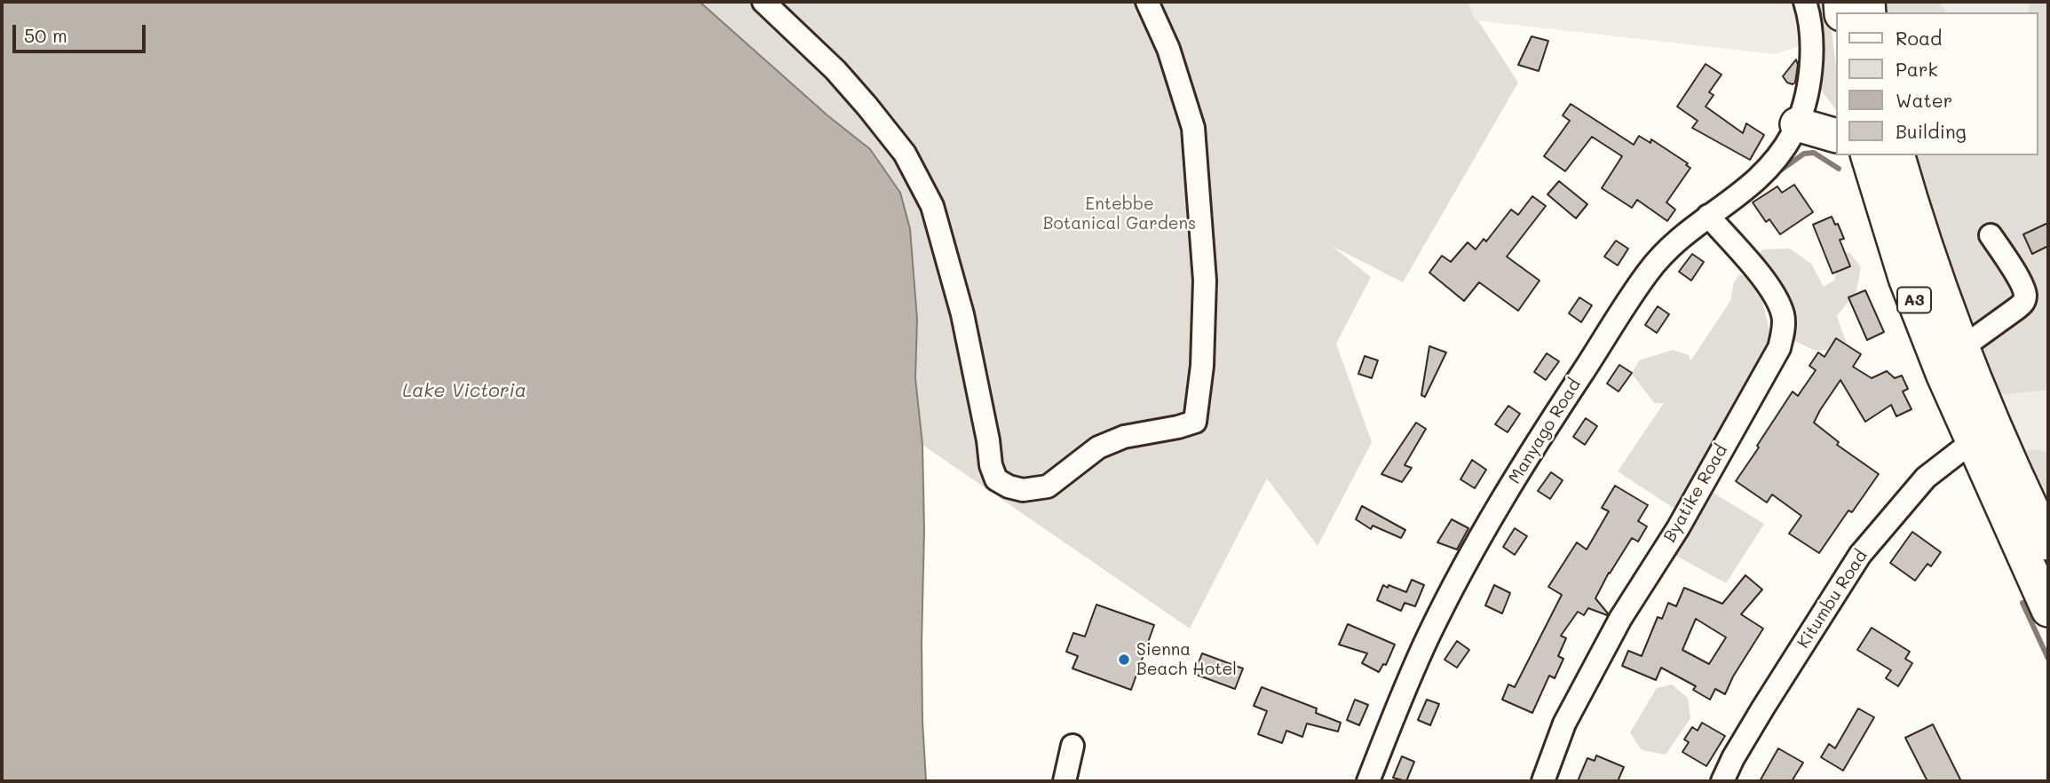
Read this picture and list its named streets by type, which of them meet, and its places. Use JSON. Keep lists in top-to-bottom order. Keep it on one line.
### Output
{"streets":{"highway":["A3"],"street":["Manyago Road","Byatike Road","Kitumbu Road"]},"crossings":[["A3","Kitumbu Road"],["Manyago Road","Byatike Road"]],"water":["Lake Victoria"],"parks":["Entebbe Botanical Gardens"],"places":["Sienna Beach Hotel"],"legend":["Road","Park","Water","Building"],"scale_bar":"50 m"}
